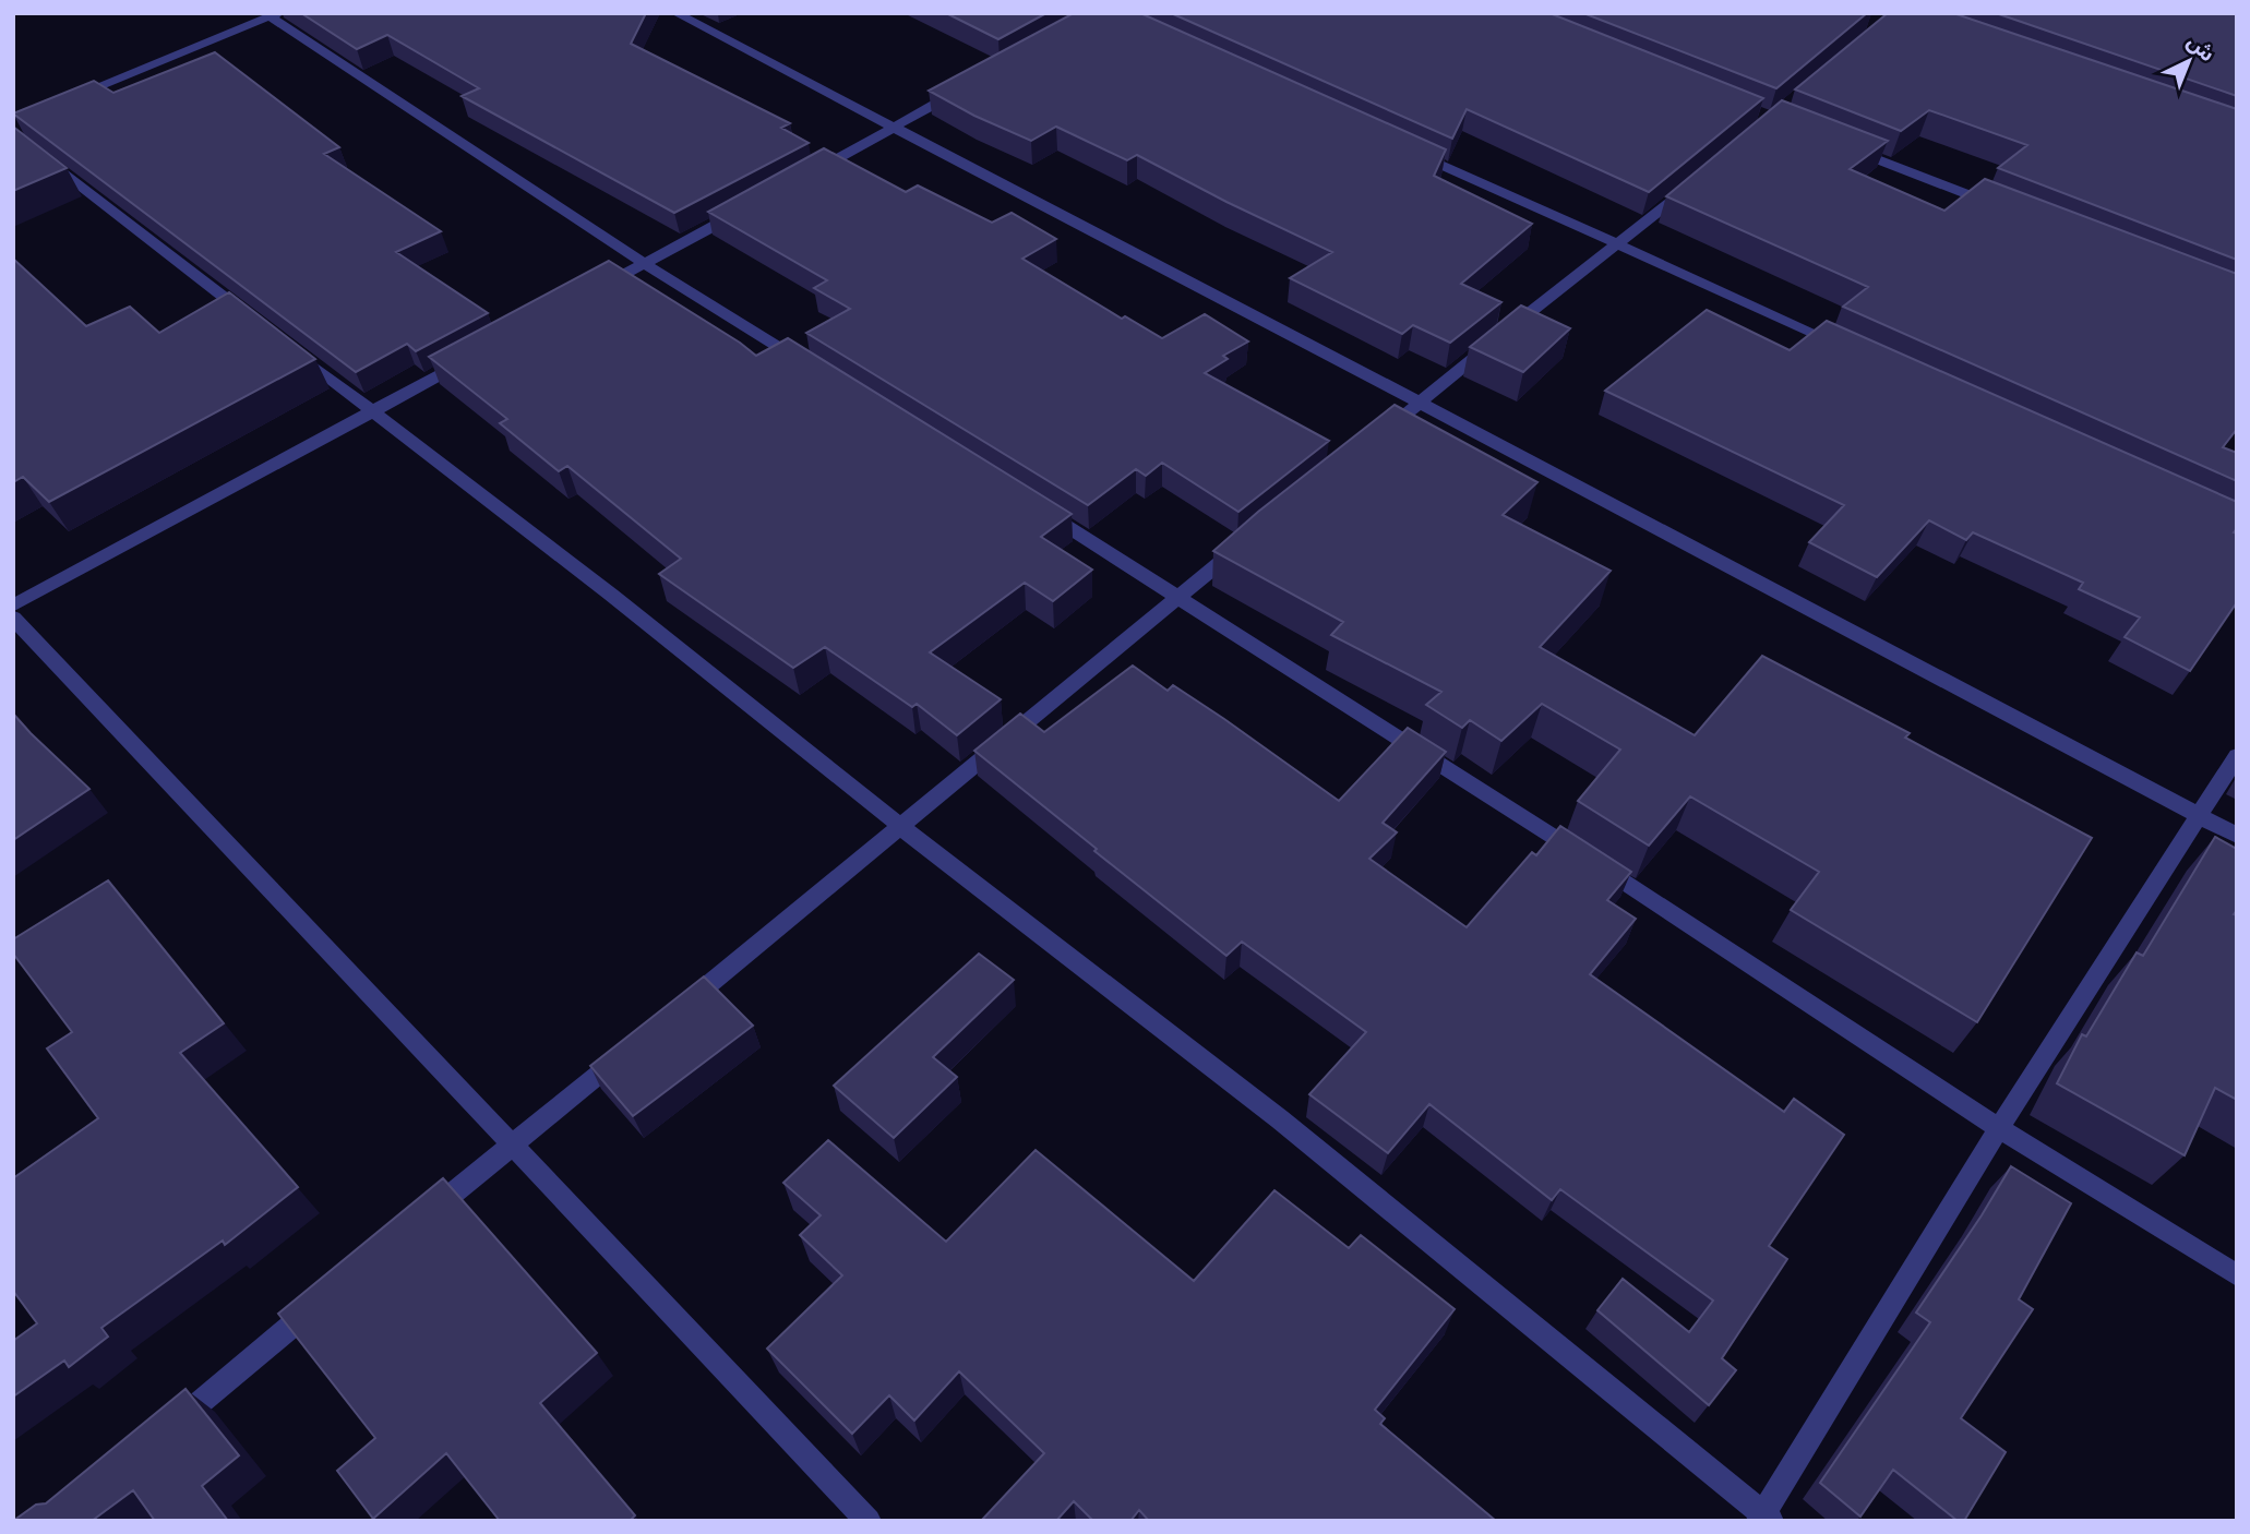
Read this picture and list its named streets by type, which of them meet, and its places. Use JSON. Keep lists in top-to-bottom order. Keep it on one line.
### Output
{"north":"top right"}
